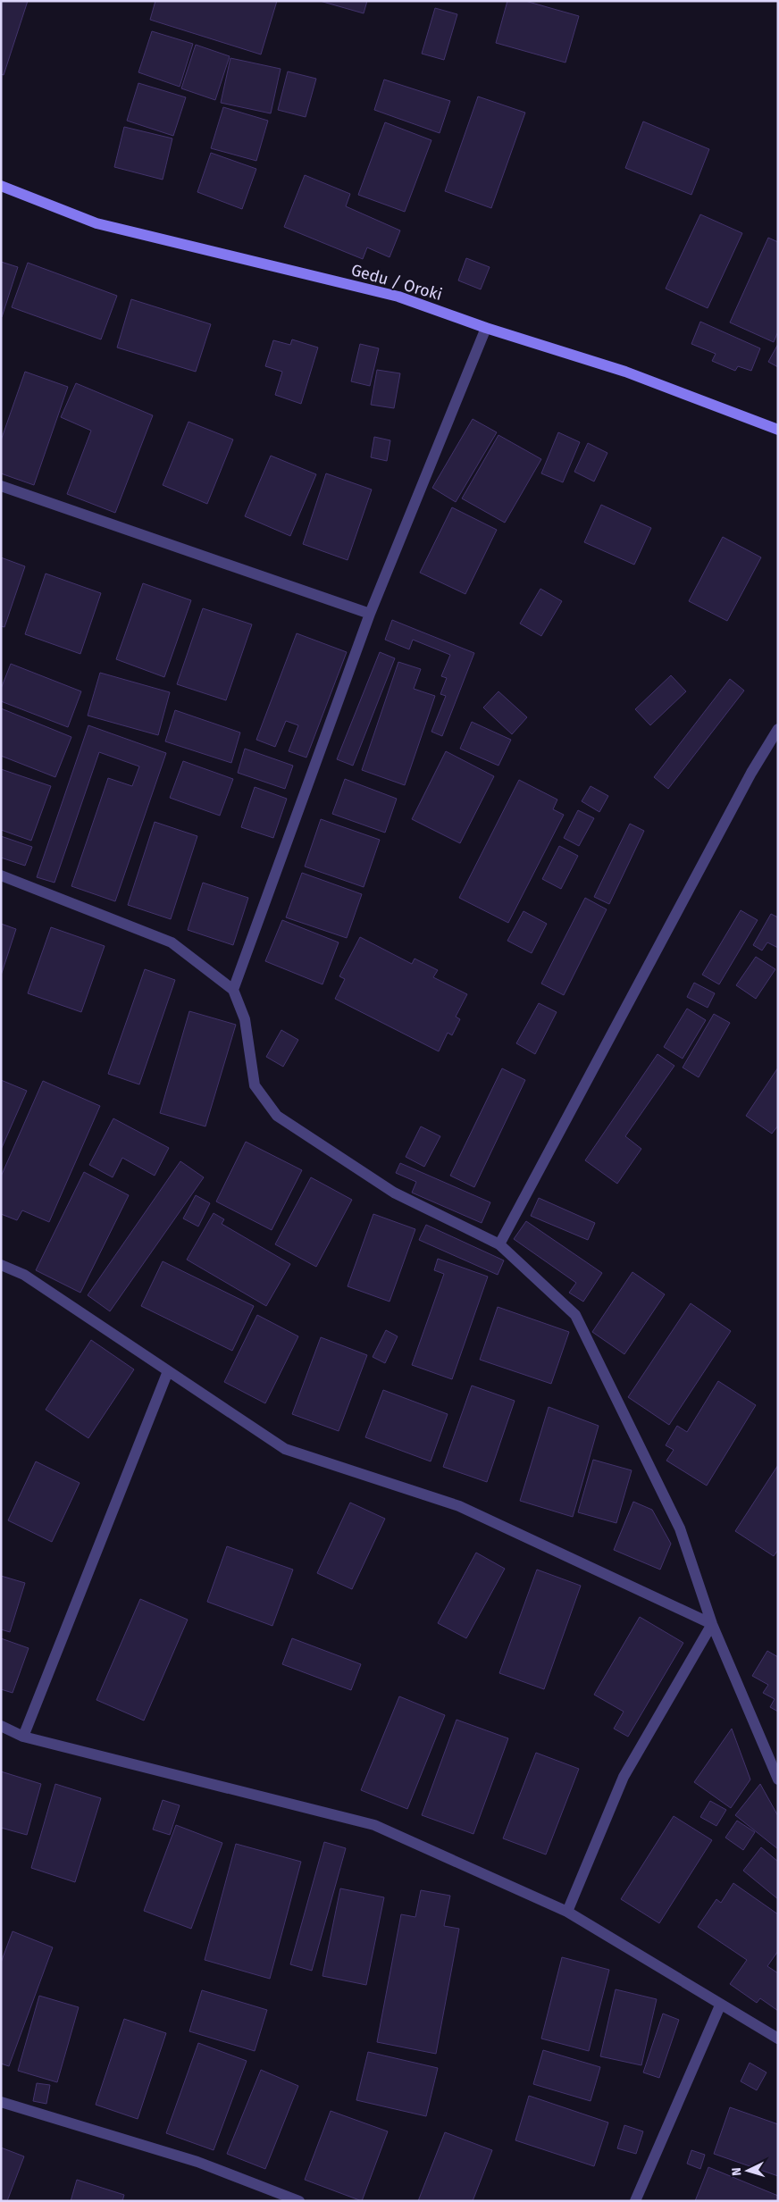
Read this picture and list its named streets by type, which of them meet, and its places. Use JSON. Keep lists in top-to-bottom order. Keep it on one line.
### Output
{"streets":{"street":["Gedu / Oroki"]},"north":"left"}
